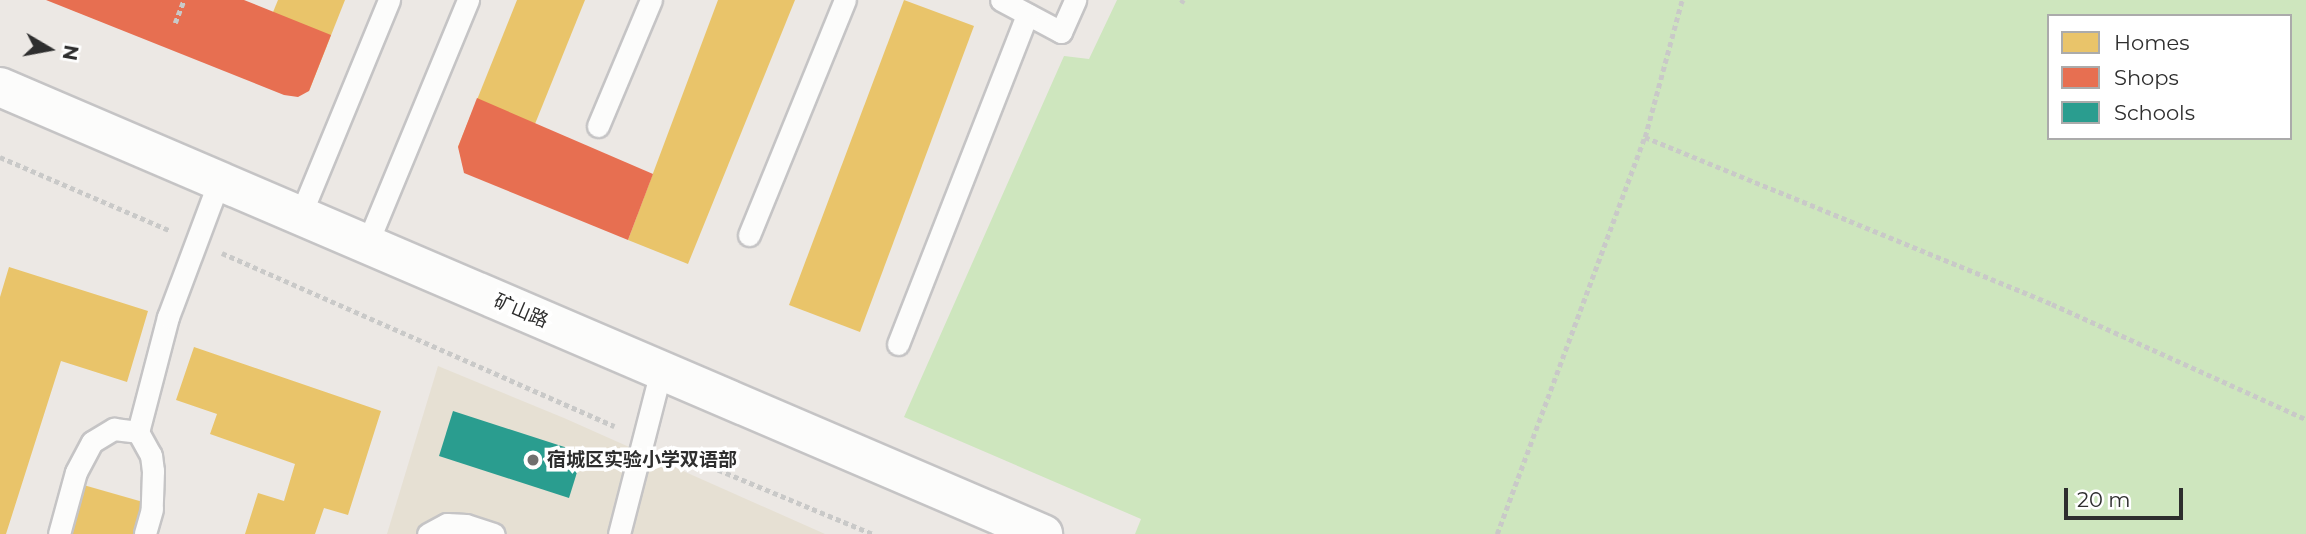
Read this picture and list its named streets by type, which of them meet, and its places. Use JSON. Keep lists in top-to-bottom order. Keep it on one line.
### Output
{"streets":{"street":["矿山路"]},"places":["宿城区实验小学双语部"],"legend":["Homes","Shops","Schools"],"scale_bar":"20 m","north":"right"}
